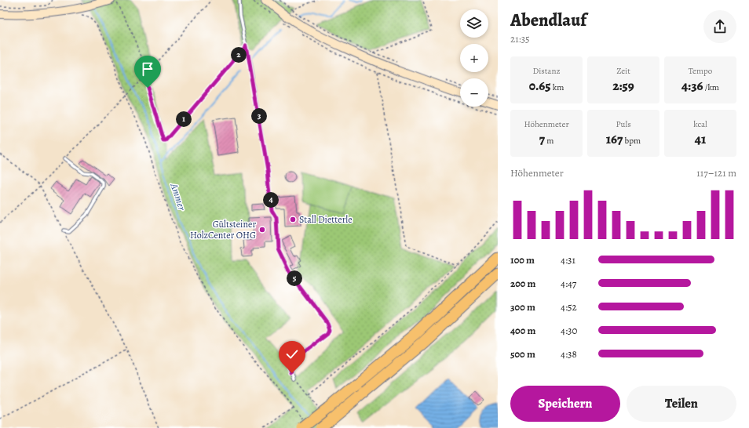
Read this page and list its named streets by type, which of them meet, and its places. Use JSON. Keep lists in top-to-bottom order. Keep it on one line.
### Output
{"water":["Ammer"],"places":["Stall Dietterle","Gültsteiner HolzCenter OHG"],"page":{"heading":["Abendlauf","21:35"],"map_buttons":["+","−"],"pins":["2","3","1","4","5"],"stats":[["Distanz","0.65 km"],["Zeit","2:59"],["Tempo","4:36 /km"],["Höhenmeter","7 m"],["Puls","167 bpm"],["kcal","41"]],"chart":["Höhenmeter","117–121 m"],"list":[{"name":"100 m","note":"4:31"},{"name":"200 m","note":"4:47"},{"name":"300 m","note":"4:52"},{"name":"400 m","note":"4:30"},{"name":"500 m","note":"4:38"}],"buttons":["Speichern","Teilen"]}}
